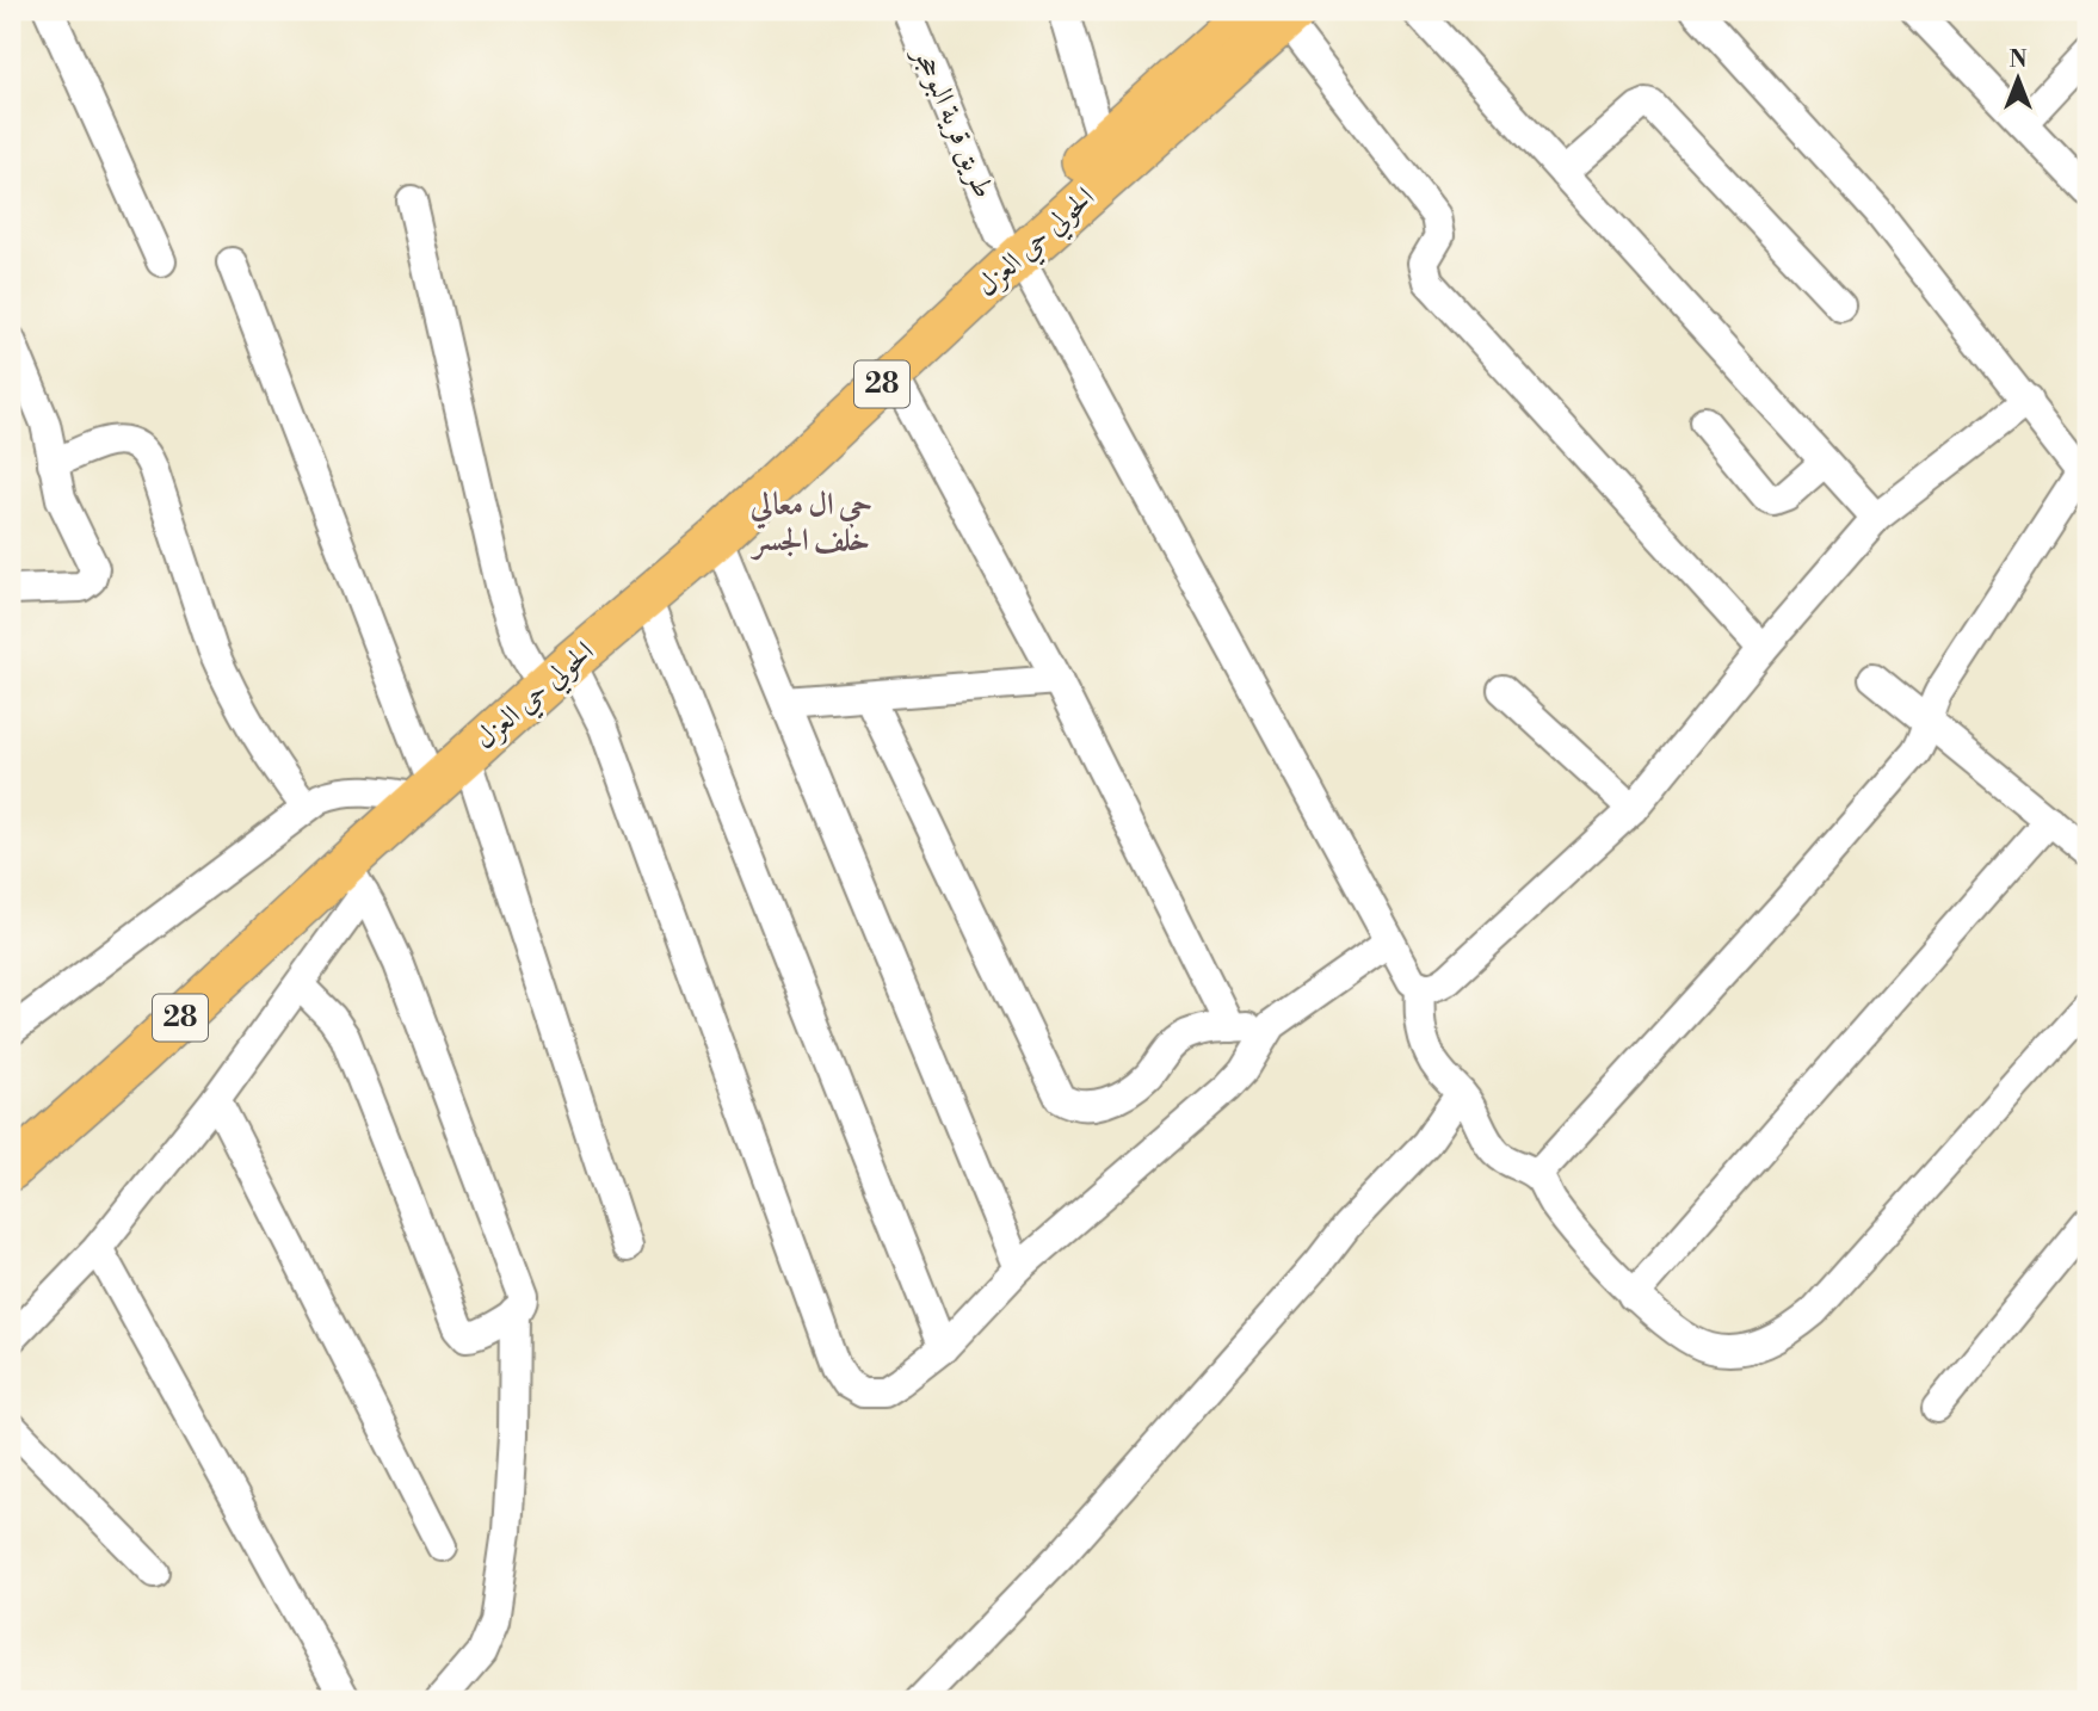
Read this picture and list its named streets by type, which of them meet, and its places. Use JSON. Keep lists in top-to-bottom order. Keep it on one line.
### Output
{"streets":{"highway":["الحولي حي العزل","28"],"street":["طريق قرية البوحجر"]},"crossings":[["طريق قرية البوحجر","الحولي حي العزل"],["الحولي حي العزل","28"]],"districts":["حي ال معالي خلف الجسر"],"north":"top"}
